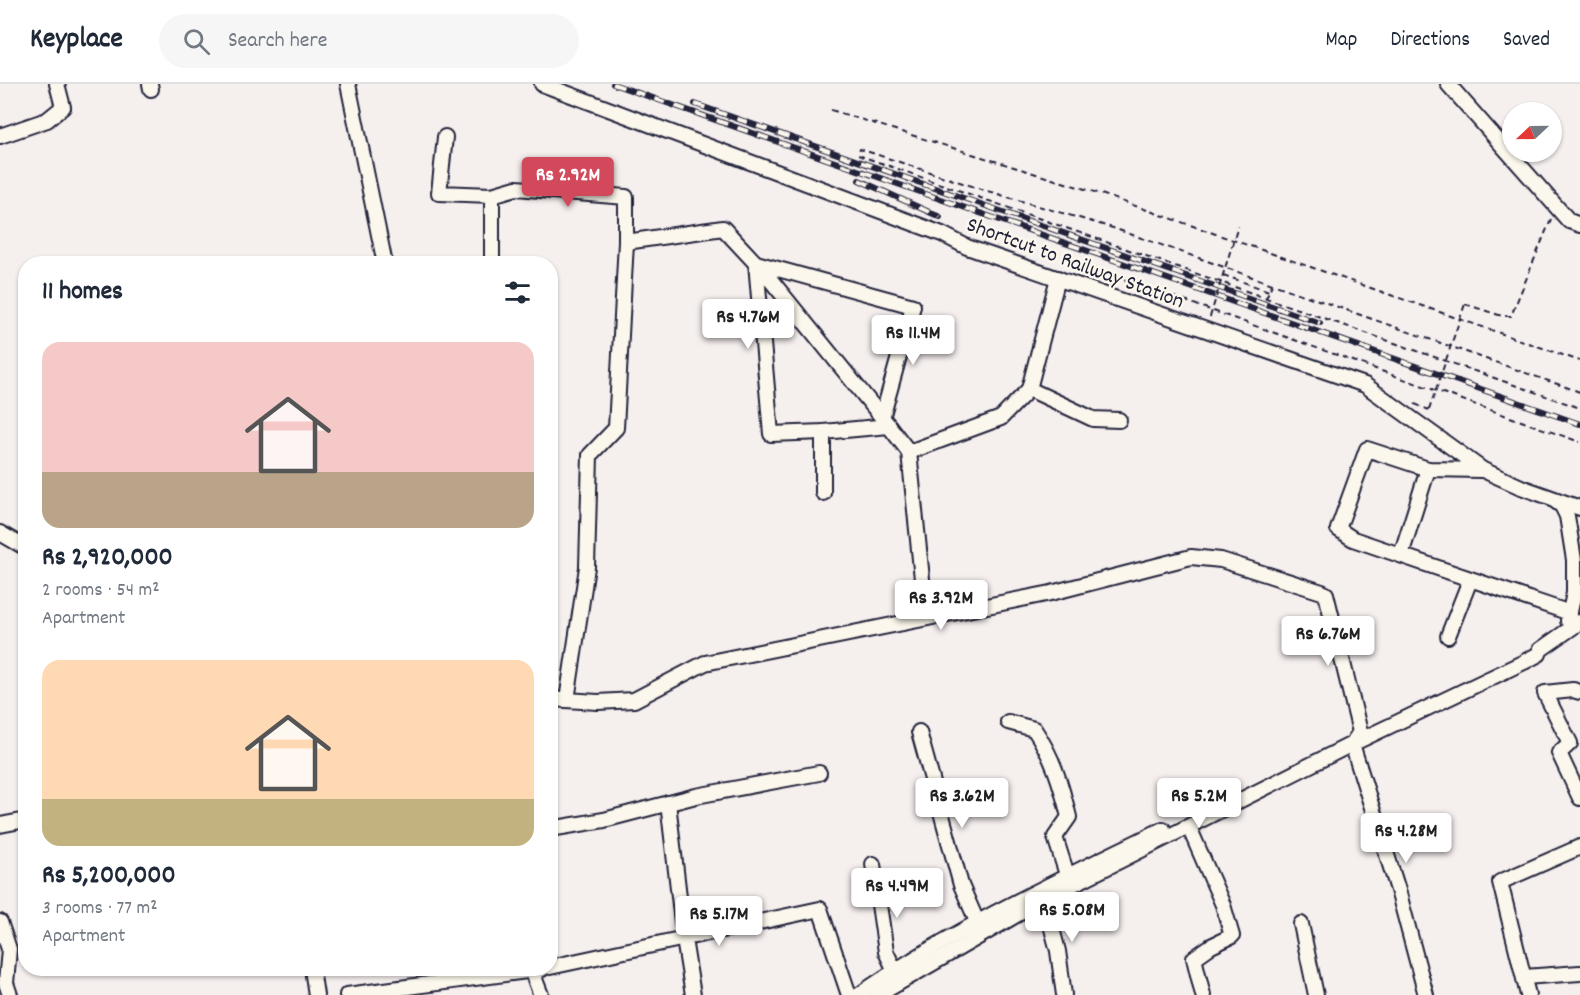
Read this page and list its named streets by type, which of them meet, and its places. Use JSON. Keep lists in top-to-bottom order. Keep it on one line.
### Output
{"streets":{"street":["Shortcut to Railway Station"]},"north":"left","page":{"header":"Keyplace","search":"Search here","nav":["Map","Directions","Saved"],"price":["Rs 2.92M","Rs 4.76M","Rs 11.4M","Rs 3.92M","Rs 6.76M","Rs 3.62M","Rs 5.2M","Rs 4.28M","Rs 4.49M","Rs 5.08M","Rs 5.17M"],"heading":"11 homes","list":[{"name":"Rs 2,920,000","note":"2 rooms · 54 m² · Apartment"},{"name":"Rs 5,200,000","note":"3 rooms · 77 m² · Apartment"}]}}
